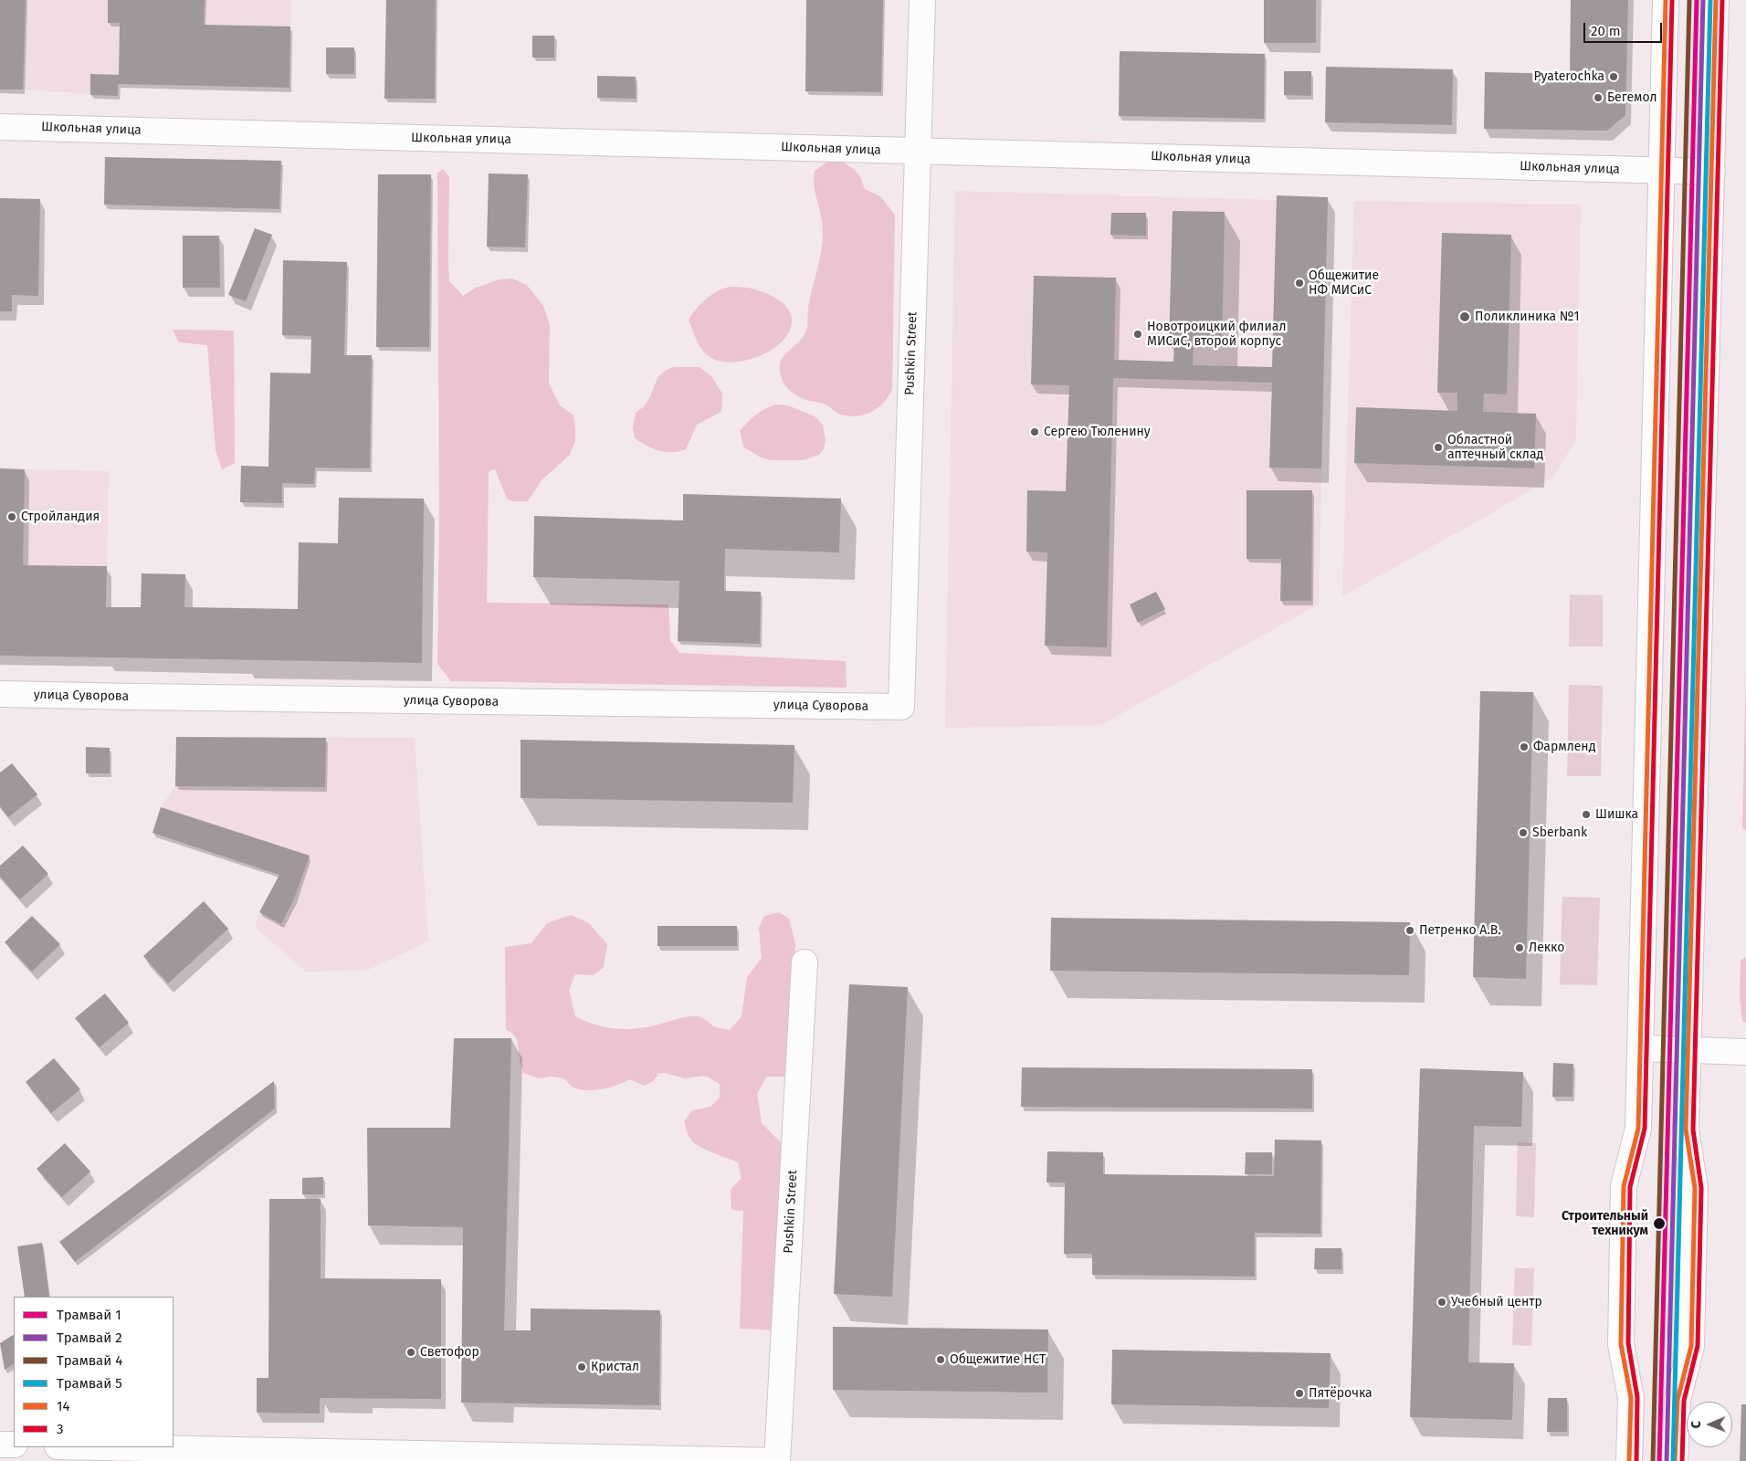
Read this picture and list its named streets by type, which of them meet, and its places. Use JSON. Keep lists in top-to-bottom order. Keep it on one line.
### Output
{"streets":{"street":["Школьная улица","Pushkin Street","улица Суворова"]},"crossings":[["Школьная улица","Pushkin Street"],["Pushkin Street","улица Суворова"]],"places":["Pyaterochka","Бегемол","Общежитие НФ МИСиС","Поликлиника №1","Новотроицкий филиал МИСиС, второй корпус","Сергею Тюленину","Областной аптечный склад","Стройландия","Фармленд","Шишка","Sberbank","Петренко А.В.","Лекко","Строительный техникум","Учебный центр","Светофор","Общежитие НСТ","Кристал","Пятёрочка"],"lines":["tram line 1","tram line 2","tram line 4","tram line 5","transit line 14","transit line 3"],"legend":["Трамвай 1","Трамвай 2","Трамвай 4","Трамвай 5","14","3"],"scale_bar":"20 m","north":"left"}
